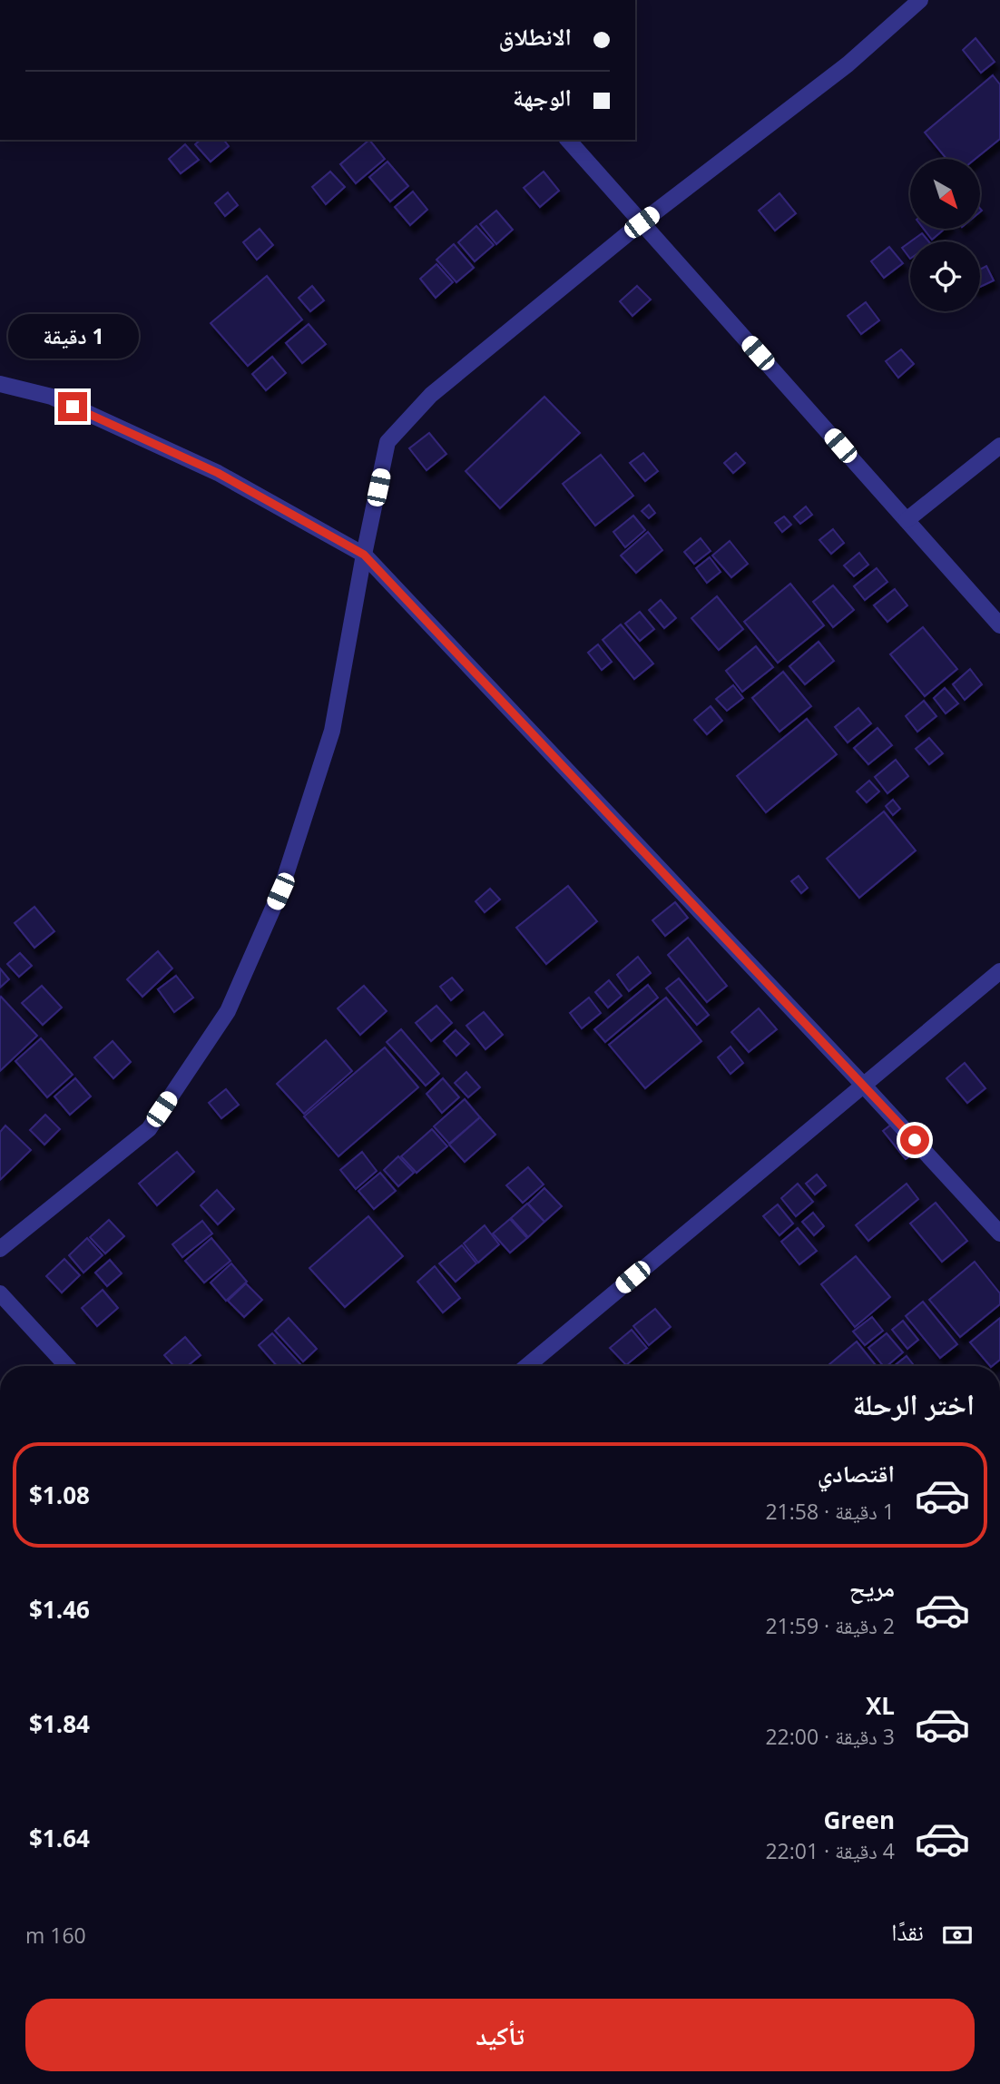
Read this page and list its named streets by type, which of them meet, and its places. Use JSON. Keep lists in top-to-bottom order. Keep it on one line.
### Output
{"north":"bottom right","page":{"banner":["الانطلاق","الوجهة"],"bubble":"1 دقيقة","heading":"اختر الرحلة","list":[{"name":"اقتصادي","note":"1 دقيقة · 21:58","value":"$1.08"},{"name":"مريح","note":"2 دقيقة · 21:59","value":"$1.46"},{"name":"XL","note":"3 دقيقة · 22:00","value":"$1.84"},{"name":"Green","note":"4 دقيقة · 22:01","value":"$1.64"}],"pay":["نقدًا","160 m"],"buttons":"تأكيد"}}
